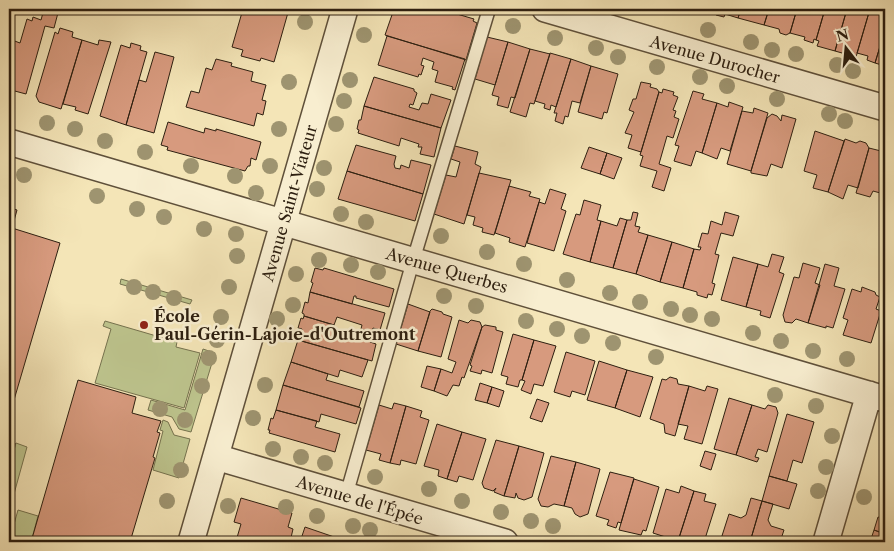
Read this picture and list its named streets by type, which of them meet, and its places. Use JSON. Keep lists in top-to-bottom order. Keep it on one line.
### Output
{"streets":{"street":["Avenue Durocher","Avenue Saint-Viateur","Avenue Querbes","Avenue de l'Épée"]},"crossings":[["Avenue Saint-Viateur","Avenue Querbes"],["Avenue Saint-Viateur","Avenue de l'Épée"]],"places":["École Paul-Gérin-Lajoie-d'Outremont"],"north":"top"}
